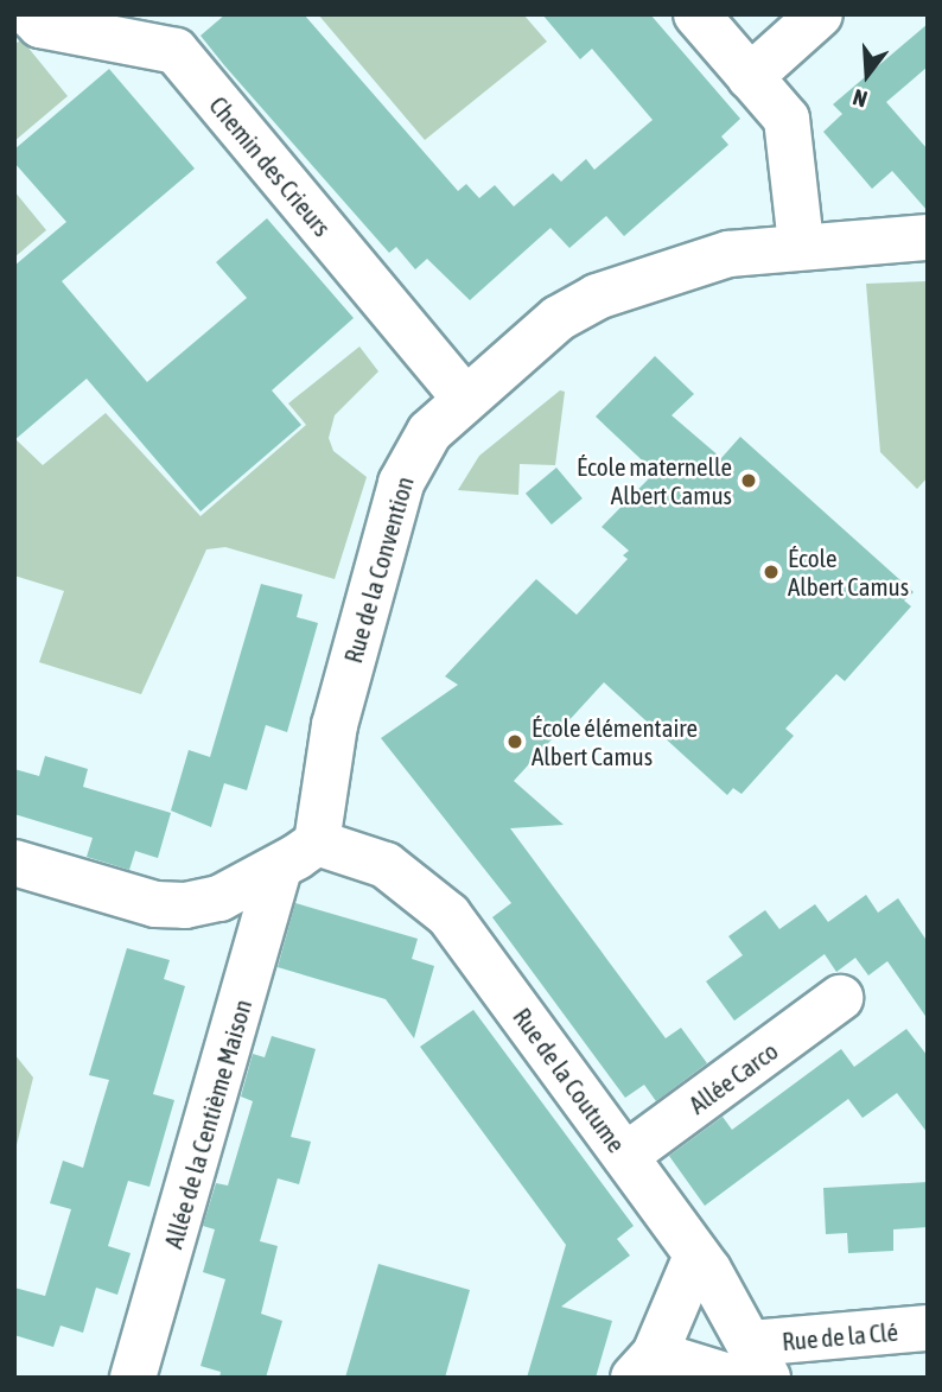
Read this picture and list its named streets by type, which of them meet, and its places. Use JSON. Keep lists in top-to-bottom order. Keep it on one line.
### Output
{"streets":{"street":["Chemin des Crieurs","Rue de la Convention","Allée Carco","Rue de la Coutume","Allée de la Centième Maison","Rue de la Clé"]},"crossings":[["Chemin des Crieurs","Rue de la Convention"],["Rue de la Convention","Rue de la Coutume"],["Allée Carco","Rue de la Coutume"],["Rue de la Coutume","Rue de la Clé"]],"places":["École maternelle Albert Camus","École Albert Camus","École élémentaire Albert Camus"],"north":"bottom"}
